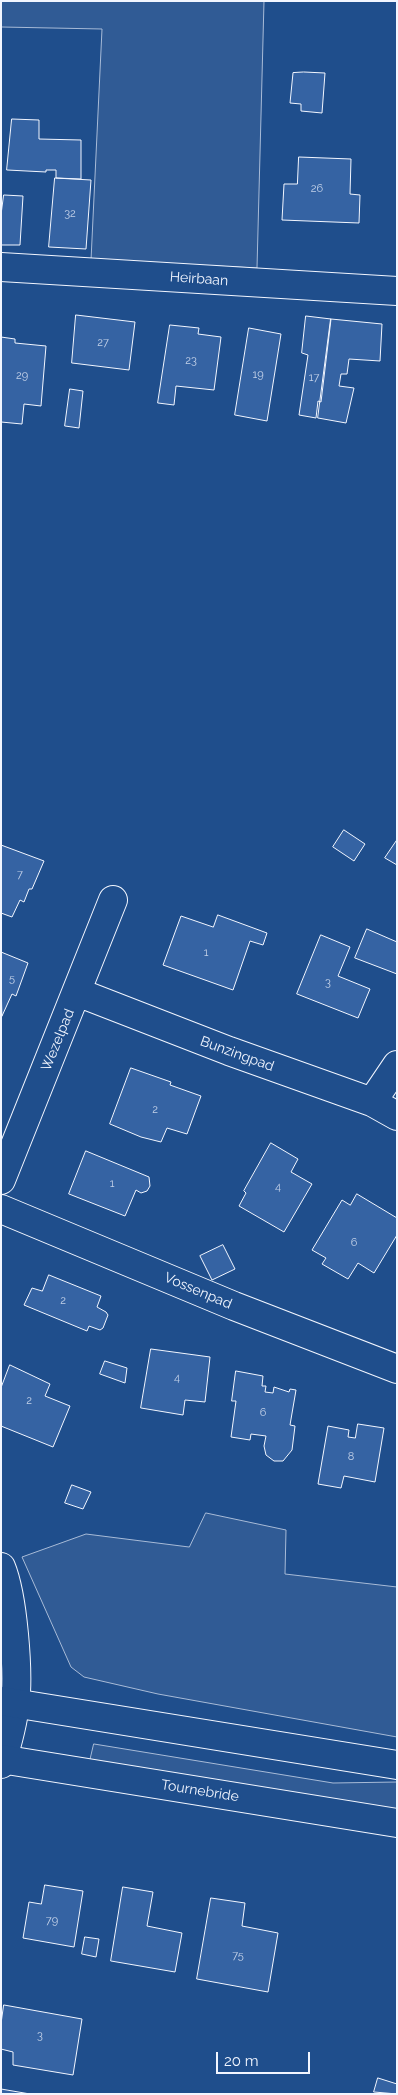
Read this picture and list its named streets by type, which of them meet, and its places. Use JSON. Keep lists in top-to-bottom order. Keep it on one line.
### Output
{"streets":{"street":["Heirbaan","Wezelpad","Bunzingpad","Vossenpad","Tournebride"]},"crossings":[["Wezelpad","Bunzingpad"]],"house_numbers":["26","32","27","23","19","29","17","7","1","5","3","2","1","4","6","2","4","2","6","8","79","75","3"],"scale_bar":"20 m"}
